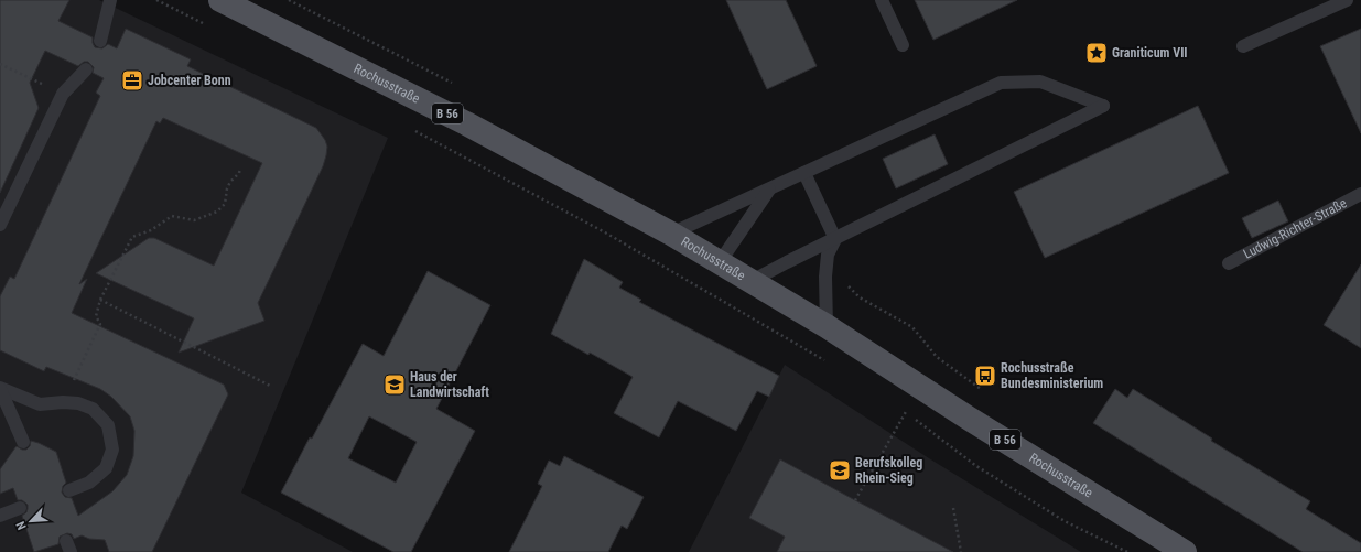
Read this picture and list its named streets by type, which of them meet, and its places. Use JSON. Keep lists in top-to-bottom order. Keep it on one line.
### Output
{"streets":{"main road":["Rochusstraße","B 56"],"lane":["Ludwig-Richter-Straße"]},"places":{"place":["Graniticum VII"],"office":["Jobcenter Bonn"],"bus stop":["Rochusstraße Bundesministerium"],"school or university":["Haus der Landwirtschaft","Berufskolleg Rhein-Sieg"]},"north":"bottom left"}
